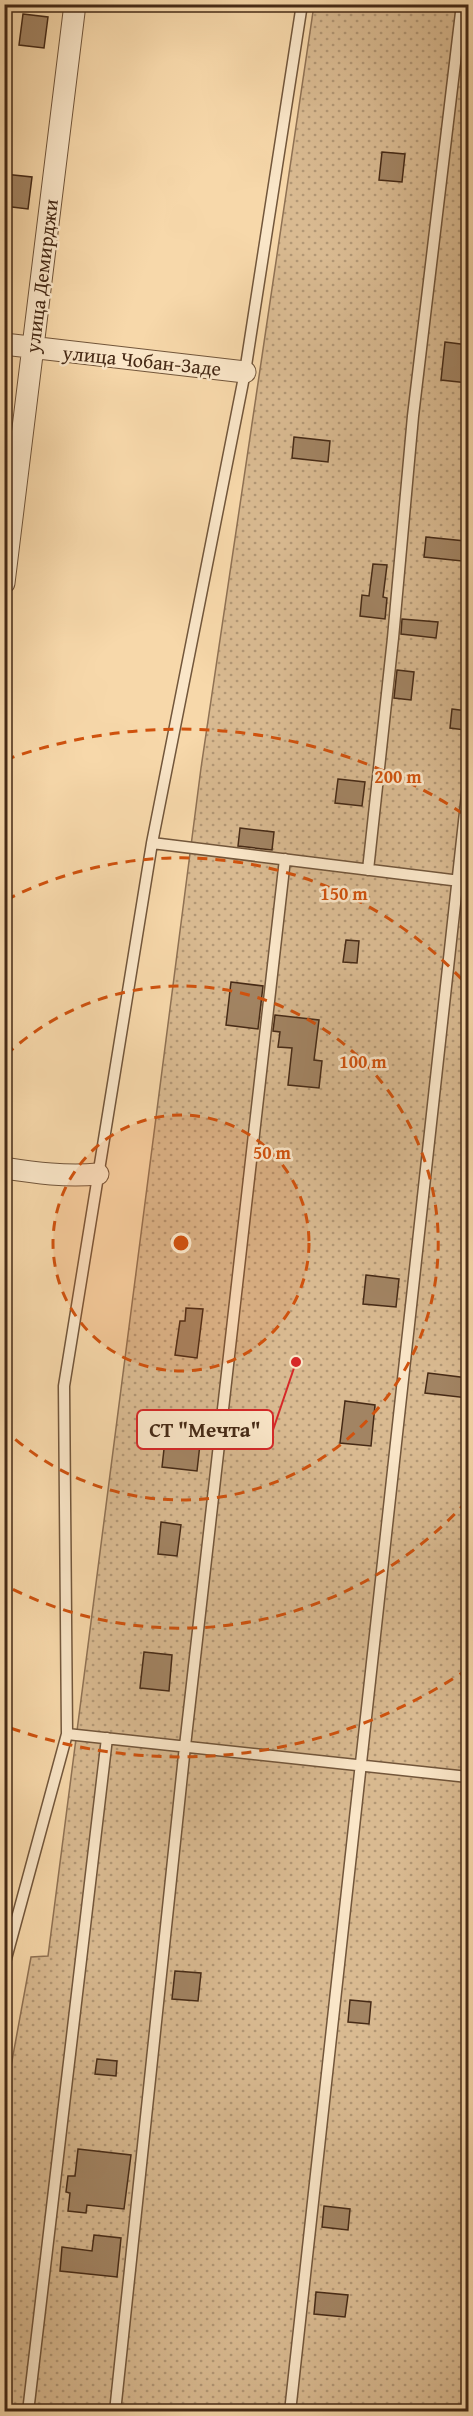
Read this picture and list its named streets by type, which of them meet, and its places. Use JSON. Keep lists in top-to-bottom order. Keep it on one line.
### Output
{"streets":{"street":["улица Демирджи","улица Чобан-Заде"]},"crossings":[["улица Демирджи","улица Чобан-Заде"]],"places":["СТ \"Мечта\""],"rings":["200 m","150 m","100 m","50 m"]}
